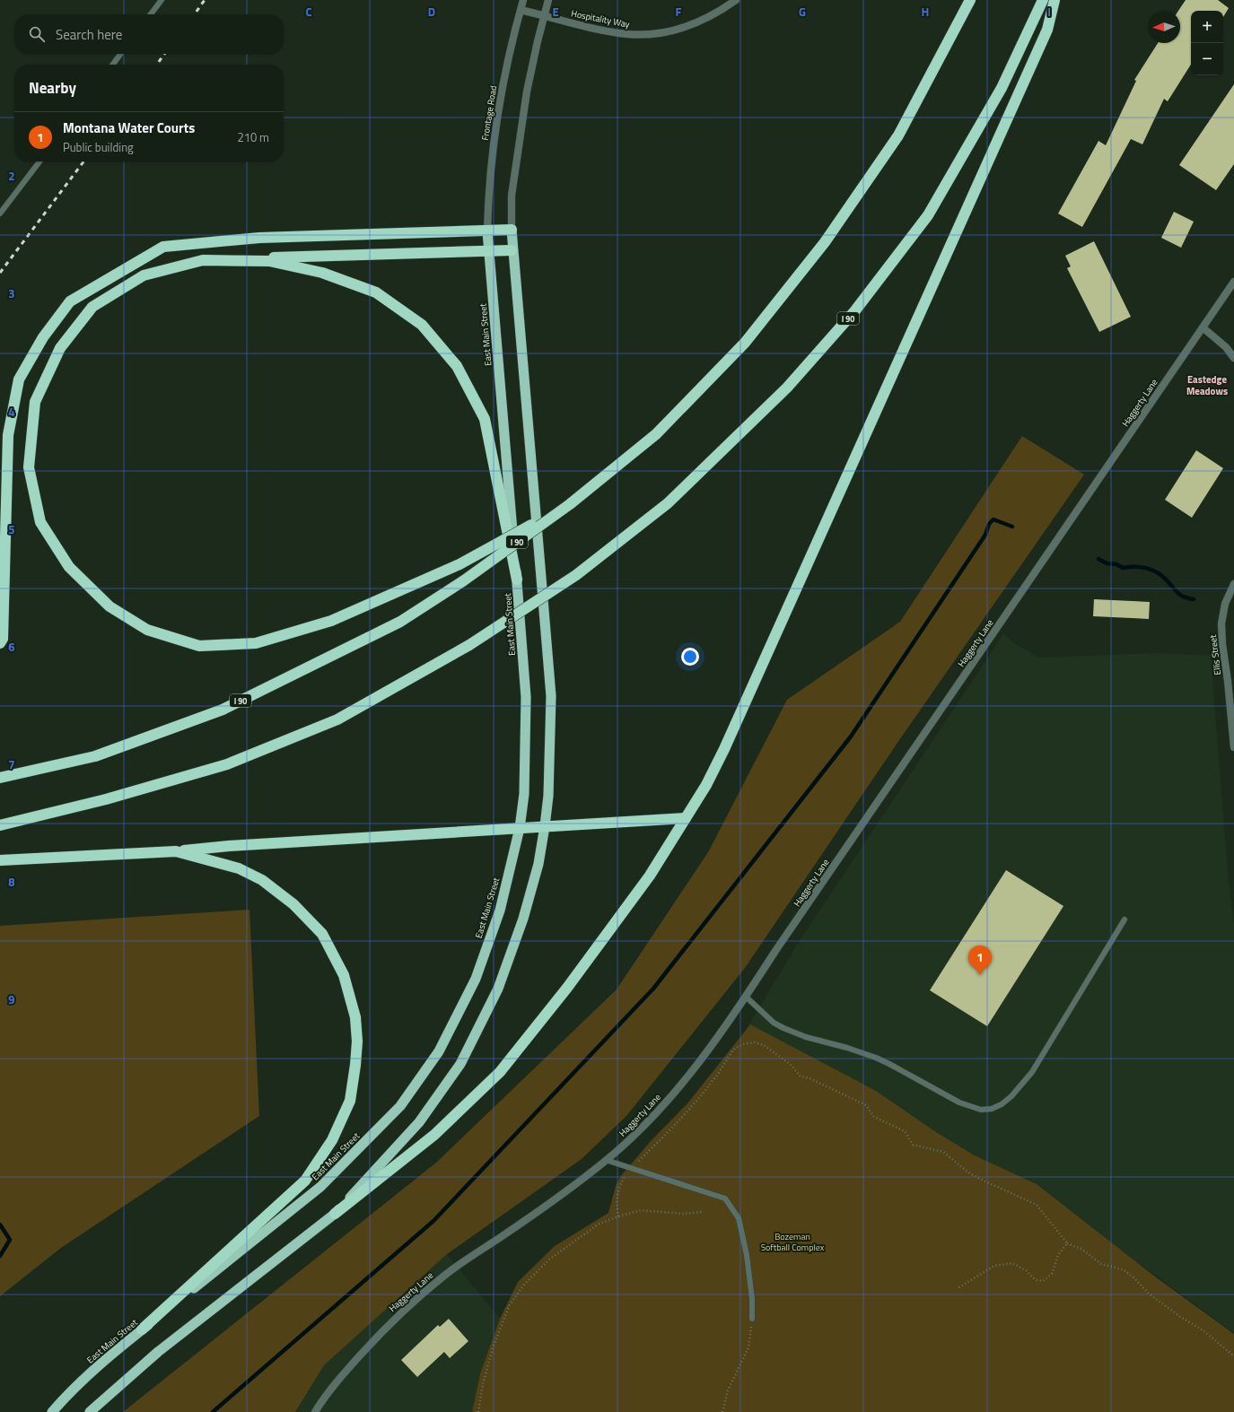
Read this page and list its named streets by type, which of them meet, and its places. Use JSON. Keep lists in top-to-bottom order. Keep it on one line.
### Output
{"streets":{"highway":["I 90","East Main Street"],"street":["Hospitality Way","Frontage Road","Haggerty Lane","Ellis Street"]},"crossings":[["Hospitality Way","Frontage Road"],["Frontage Road","East Main Street"]],"districts":["Eastedge Meadows"],"parks":["Bozeman Softball Complex"],"north":"left","page":{"map_buttons":["+","−"],"search":"Search here","heading":"Nearby","list":[{"mark":"1","name":"Montana Water Courts","note":"Public building","value":"210 m"}],"pins":"1"},"grid":{"columns":["C","D","E","F","G","H","I"],"rows":["2","3","4","5","6","7","8","9"]}}
